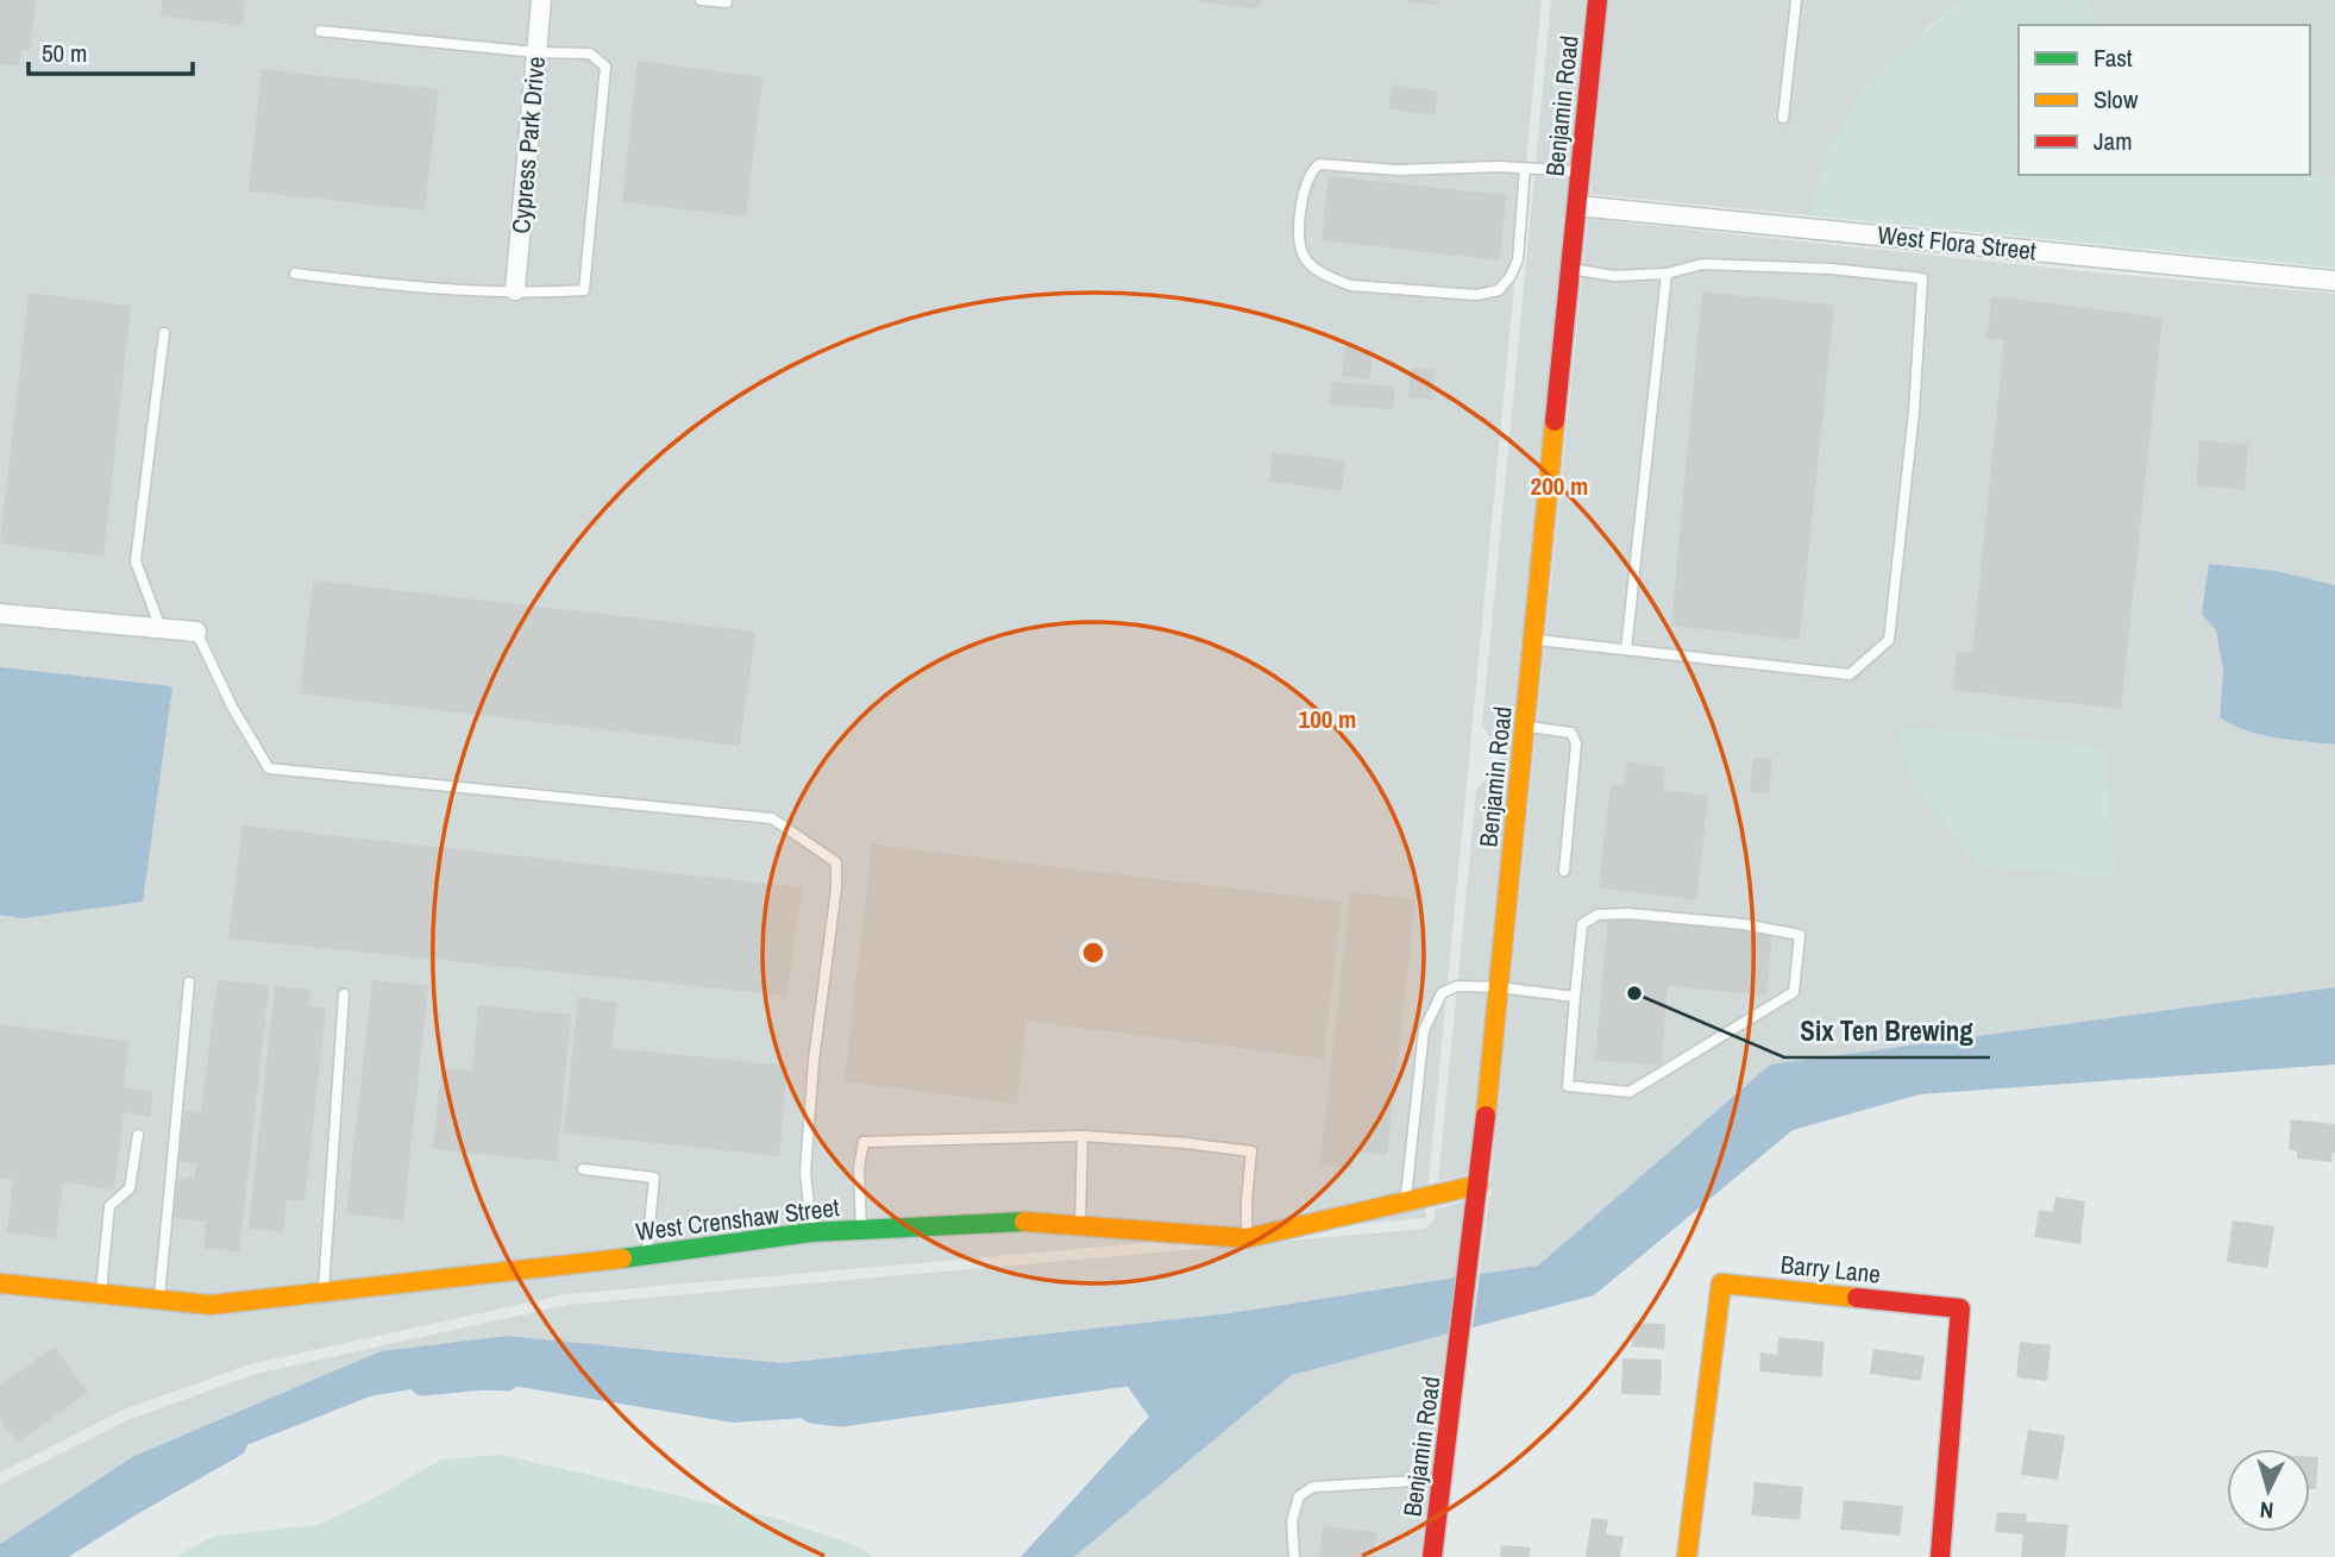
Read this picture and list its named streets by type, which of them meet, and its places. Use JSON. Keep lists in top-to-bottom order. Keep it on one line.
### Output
{"streets":{"street":["Benjamin Road","Cypress Park Drive","West Flora Street","West Crenshaw Street","Barry Lane"]},"crossings":[["Benjamin Road","West Flora Street"],["Benjamin Road","West Crenshaw Street"]],"places":["Six Ten Brewing"],"legend":["Fast","Slow","Jam"],"scale_bar":"50 m","north":"bottom","rings":["200 m","100 m"]}
